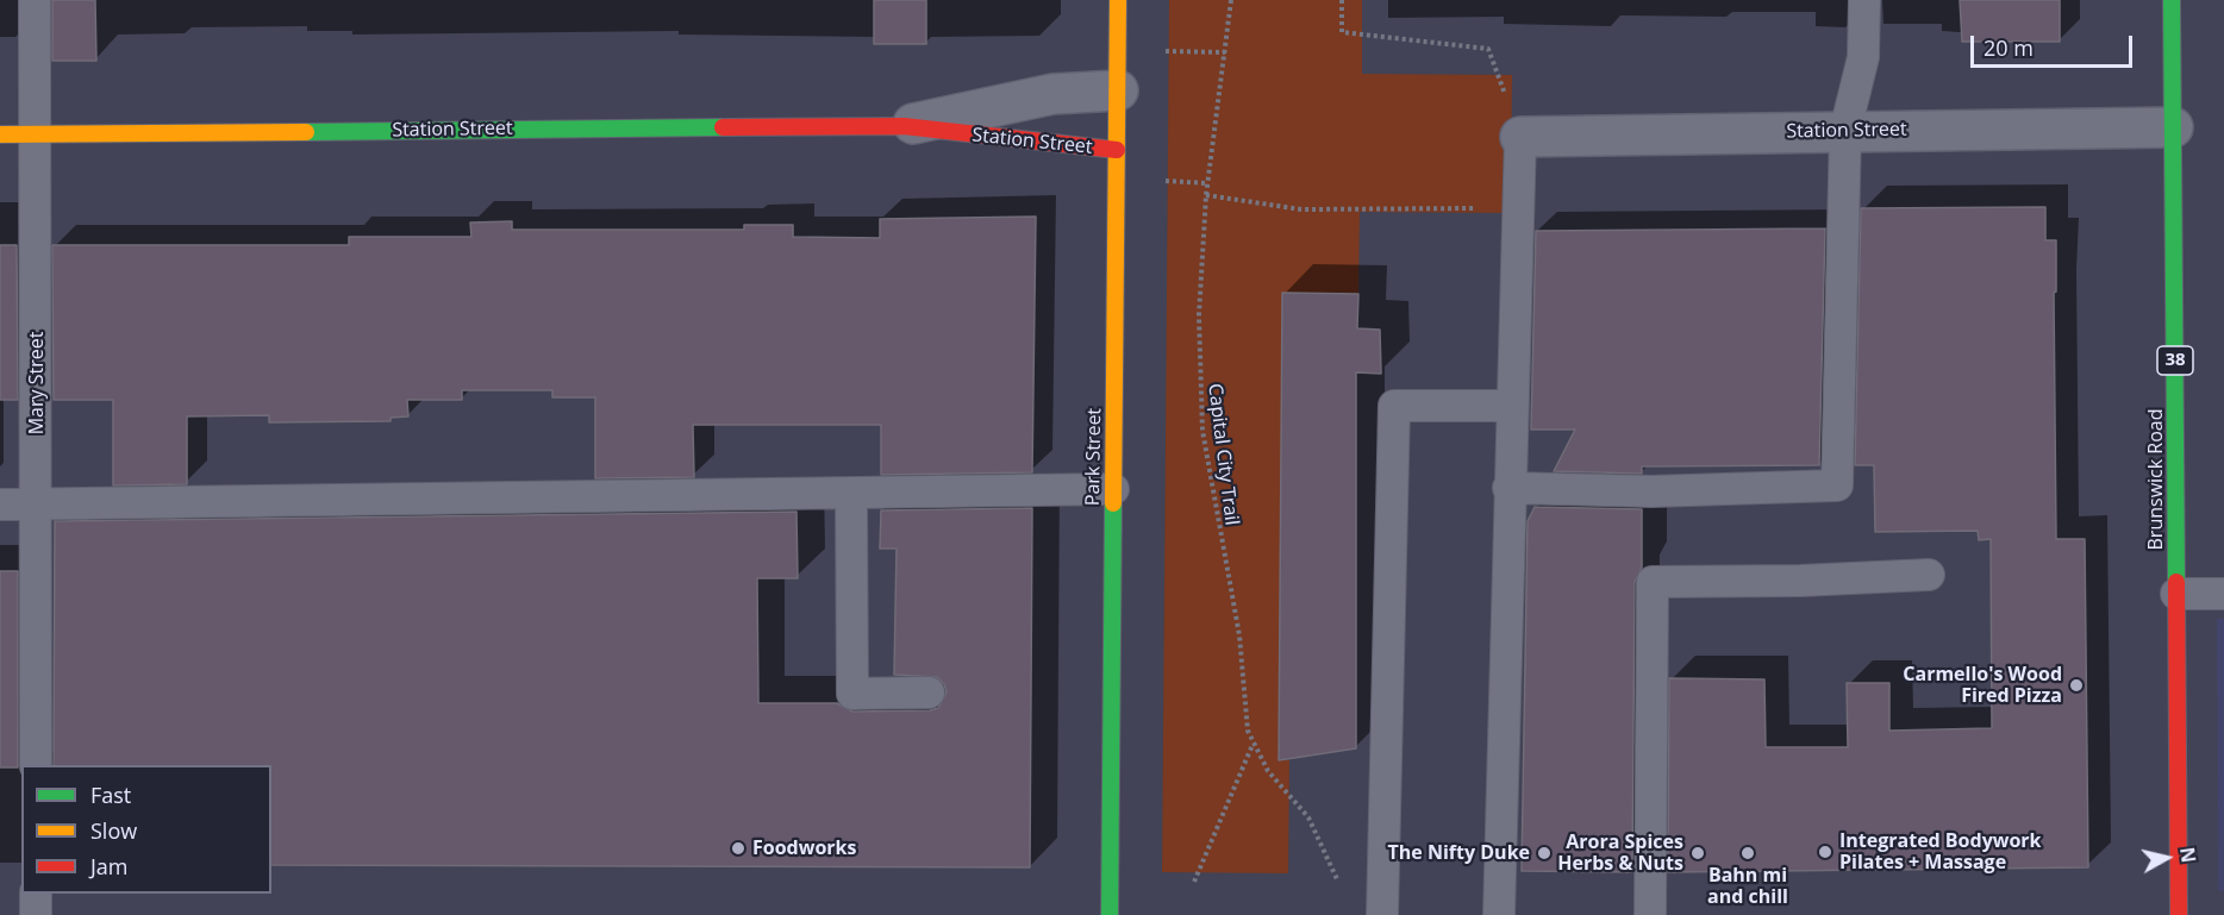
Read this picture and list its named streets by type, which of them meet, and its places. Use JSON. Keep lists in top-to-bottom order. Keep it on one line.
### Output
{"streets":{"street":["Station Street","38","Park Street","Brunswick Road"],"lane":["Mary Street"],"path":["Capital City Trail"]},"crossings":[["Station Street","Mary Street"],["Station Street","Park Street"],["Station Street","Brunswick Road"]],"places":["Carmello's Wood Fired Pizza","Foodworks","Integrated Bodywork Pilates + Massage","The Nifty Duke","Arora Spices Herbs & Nuts","Bahn mi and chill"],"legend":["Fast","Slow","Jam"],"scale_bar":"20 m","north":"right"}
